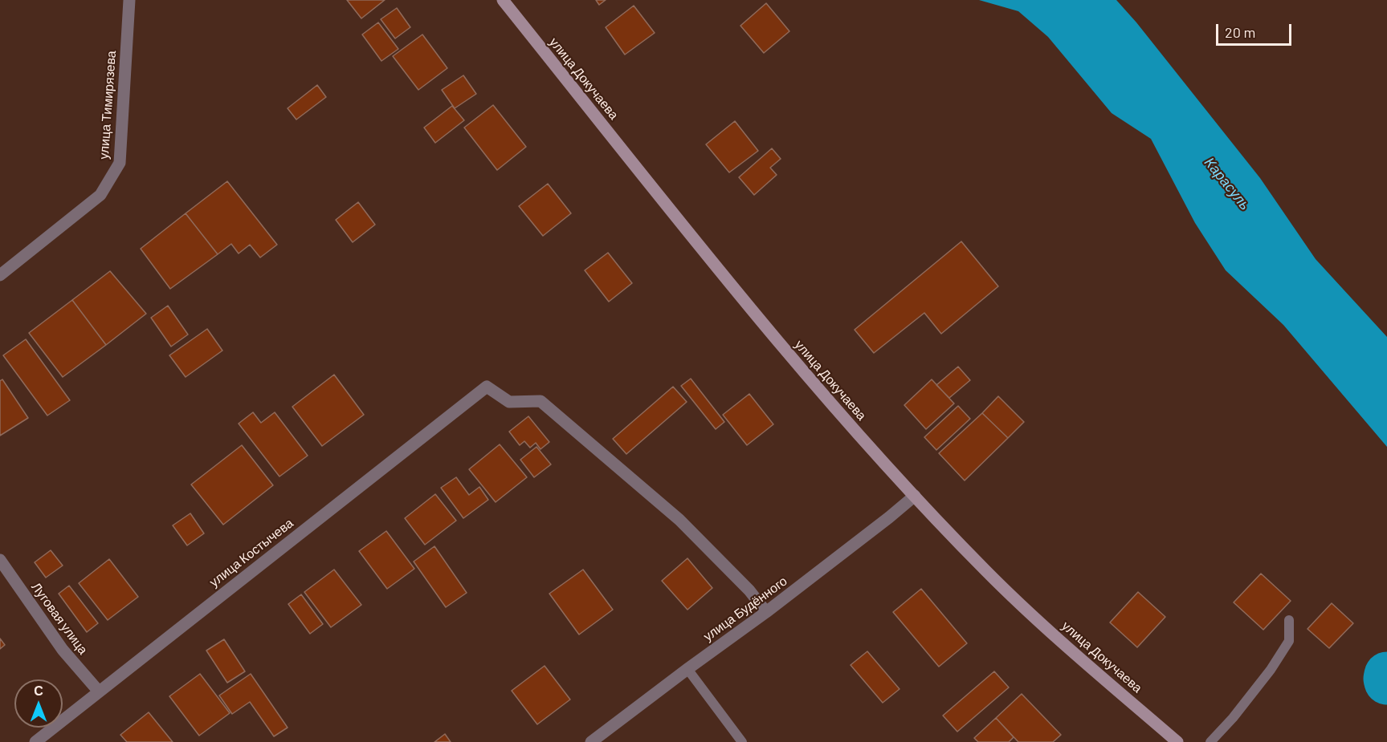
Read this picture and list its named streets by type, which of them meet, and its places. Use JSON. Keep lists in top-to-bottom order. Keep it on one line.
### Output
{"streets":{"main road":["улица Докучаева"],"street":["улица Тимирязева","улица Костычева","улица Будённого","Луговая улица"]},"crossings":[["улица Докучаева","улица Будённого"],["улица Костычева","улица Будённого"],["улица Костычева","Луговая улица"]],"water":["Карасуль"],"scale_bar":"20 m","north":"top"}
